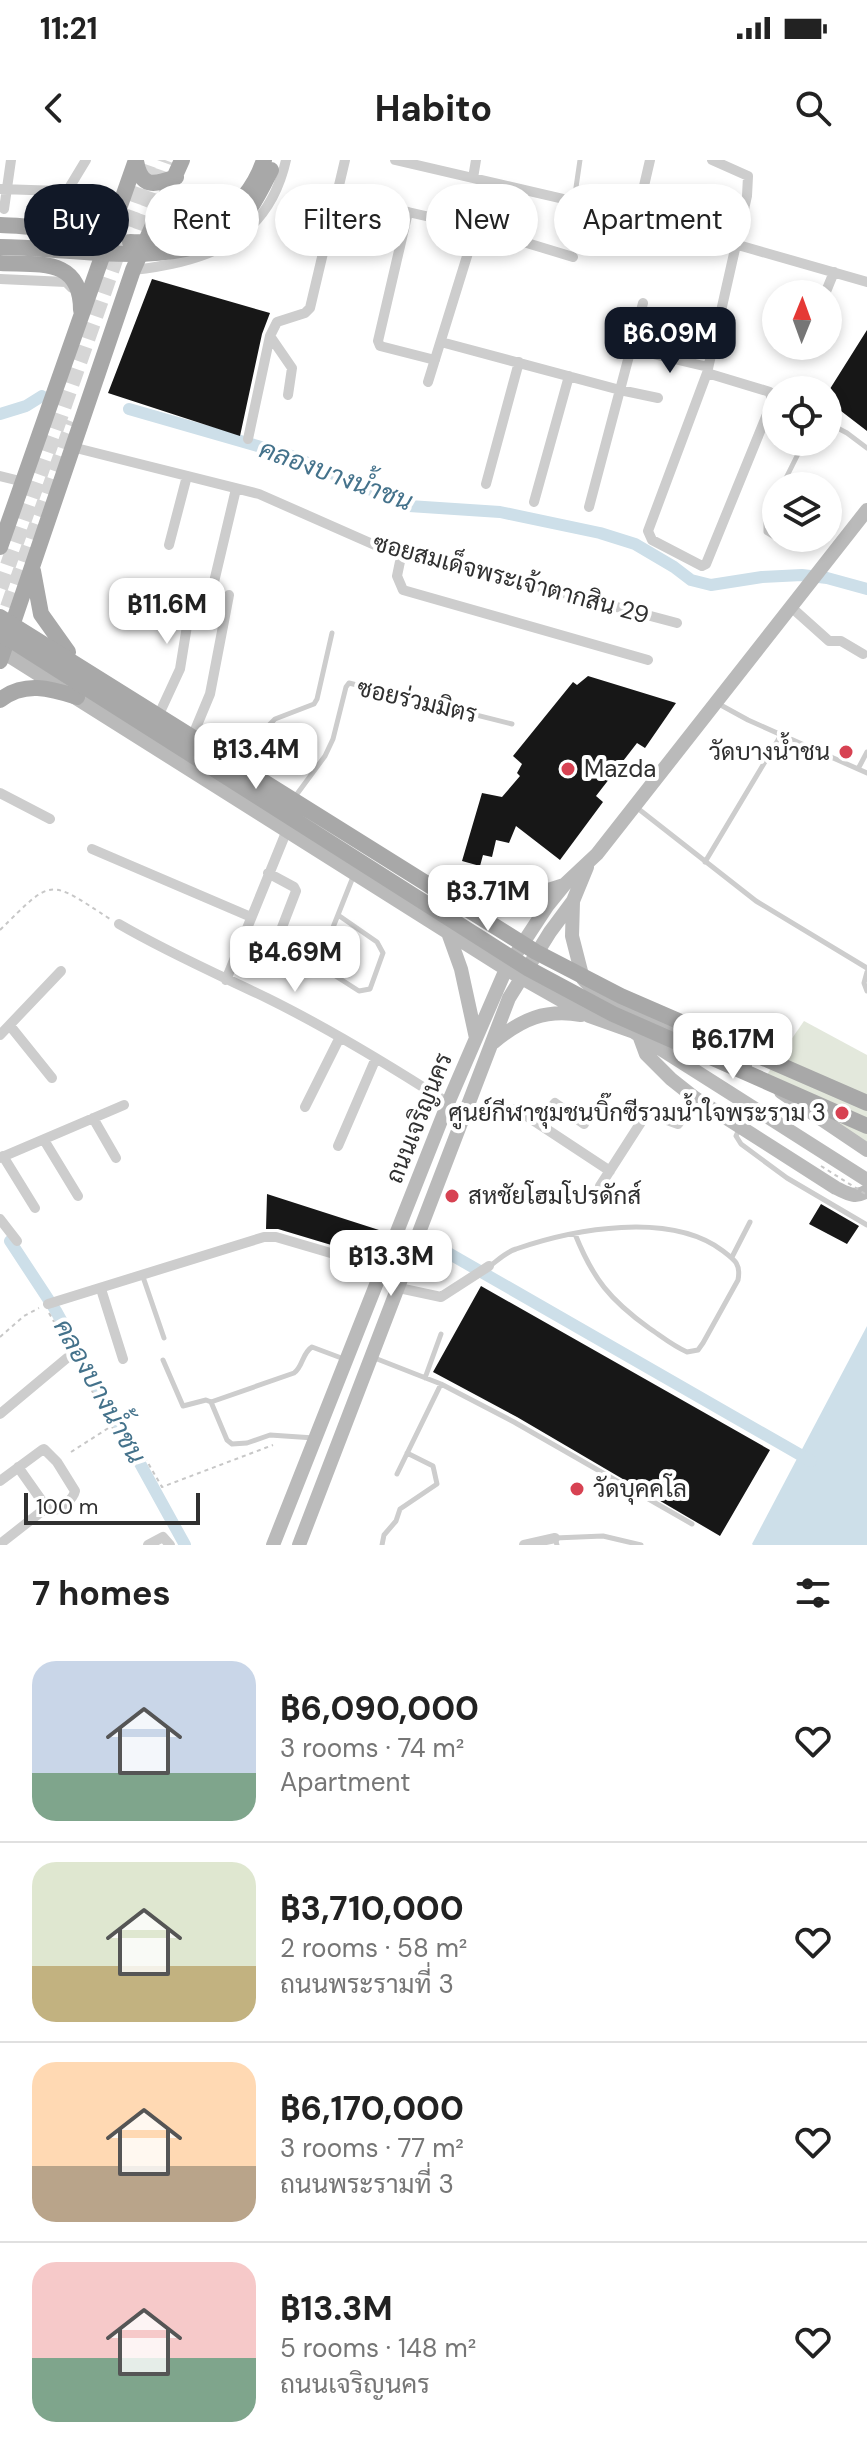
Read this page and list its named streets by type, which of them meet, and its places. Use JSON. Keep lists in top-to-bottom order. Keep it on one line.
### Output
{"streets":{"main road":["ถนนเจริญนคร"],"street":["ซอยสมเด็จพระเจ้าตากสิน 29"],"lane":["ซอยร่วมมิตร"]},"water":["คลองบางน้ำชน"],"places":["วัดบางน้ำชน","Mazda","ศูนย์กีฬาชุมชนบิ๊กซีรวมน้ำใจพระราม 3","สหชัยโฮมโปรดักส์","วัดบุคคโล"],"scale_bar":"100 m","north":"top","page":{"status":"11:21","header":"Habito","chip":["Buy","Rent","Filters","New","Apartment"],"price":["฿6.09M","฿11.6M","฿13.4M","฿3.71M","฿4.69M","฿6.17M","฿13.3M"],"scale":"100 m","heading":"7 homes","list":[{"name":"฿6,090,000","note":"3 rooms · 74 m² · Apartment"},{"name":"฿3,710,000","note":"2 rooms · 58 m² · ถนนพระรามที่ 3"},{"name":"฿6,170,000","note":"3 rooms · 77 m² · ถนนพระรามที่ 3"},{"name":"฿13.3M","note":"5 rooms · 148 m² · ถนนเจริญนคร"}]}}
